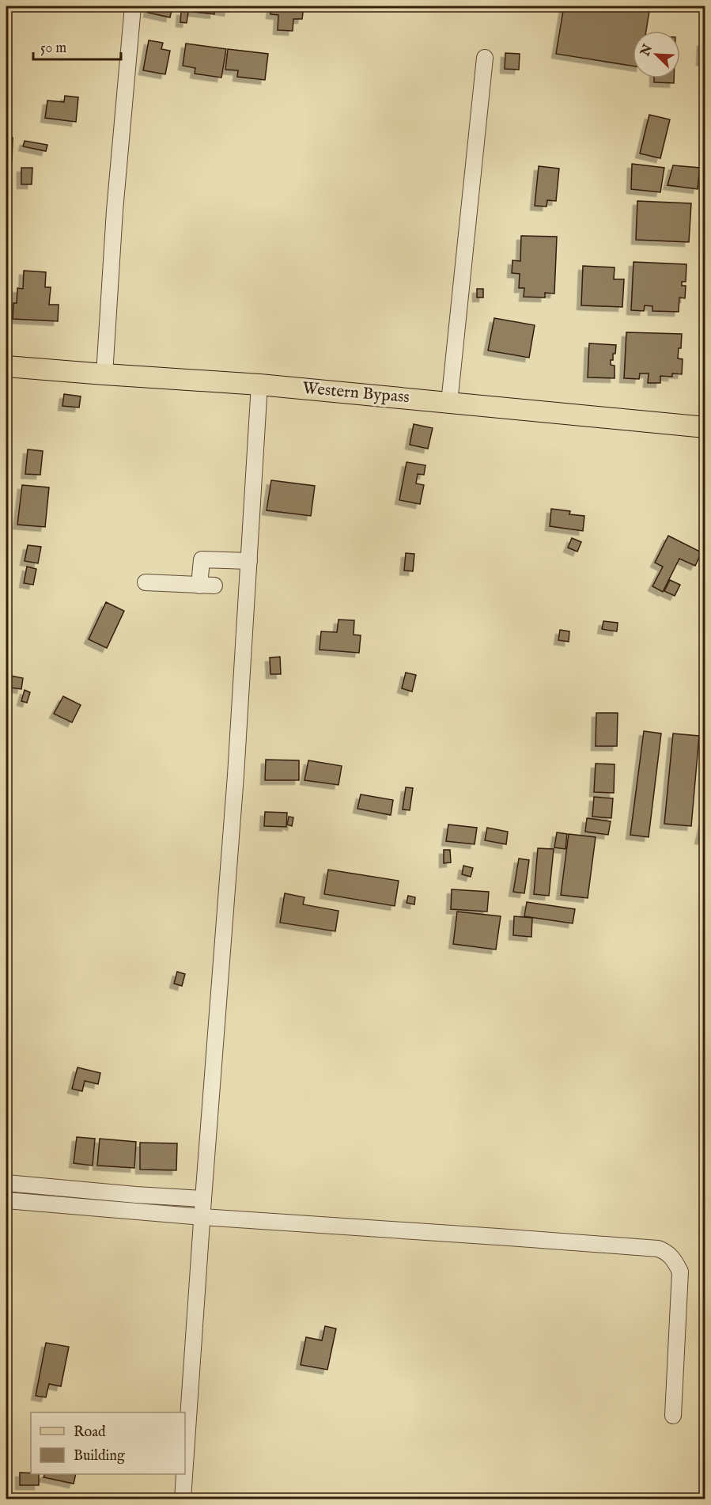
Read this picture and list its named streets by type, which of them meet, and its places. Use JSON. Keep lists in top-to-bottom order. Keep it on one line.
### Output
{"streets":{"main road":["Western Bypass"]},"legend":["Road","Building"],"scale_bar":"50 m","north":"top left"}
